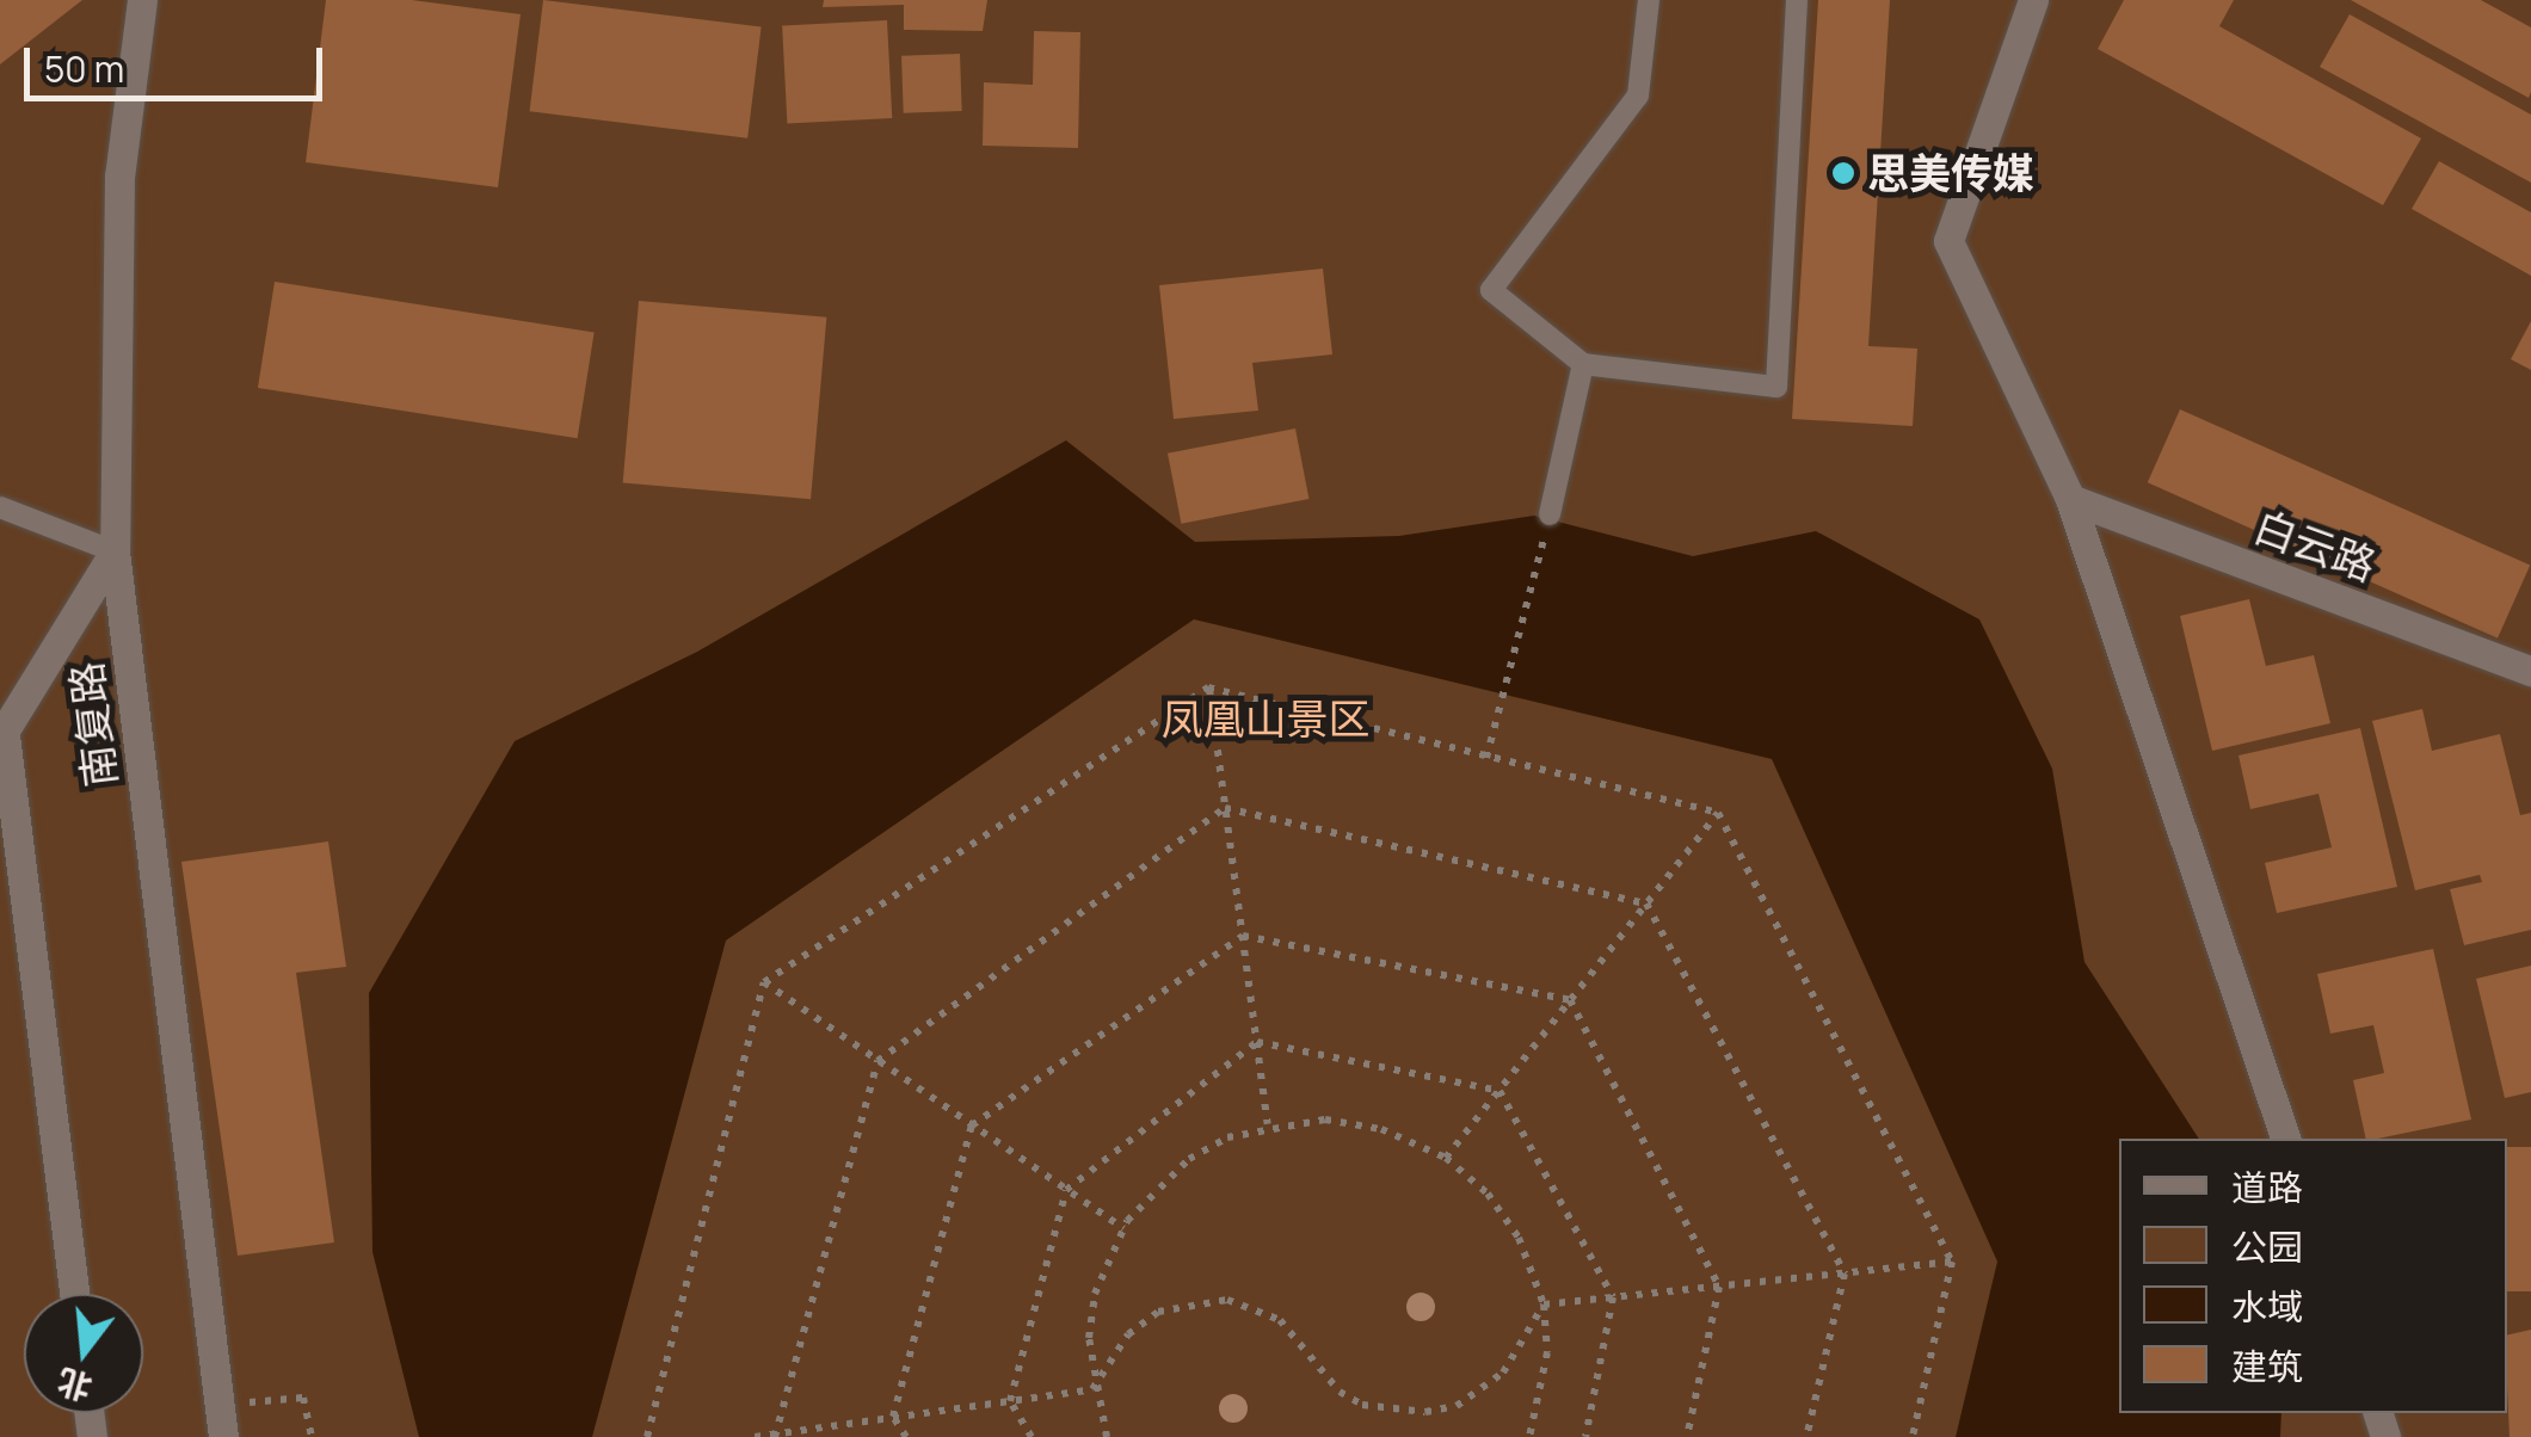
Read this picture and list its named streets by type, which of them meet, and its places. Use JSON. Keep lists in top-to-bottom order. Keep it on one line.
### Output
{"streets":{"street":["白云路","南复路"]},"parks":["凤凰山景区"],"places":["思美传媒"],"legend":["道路","公园","水域","建筑"],"scale_bar":"50 m","north":"bottom"}
